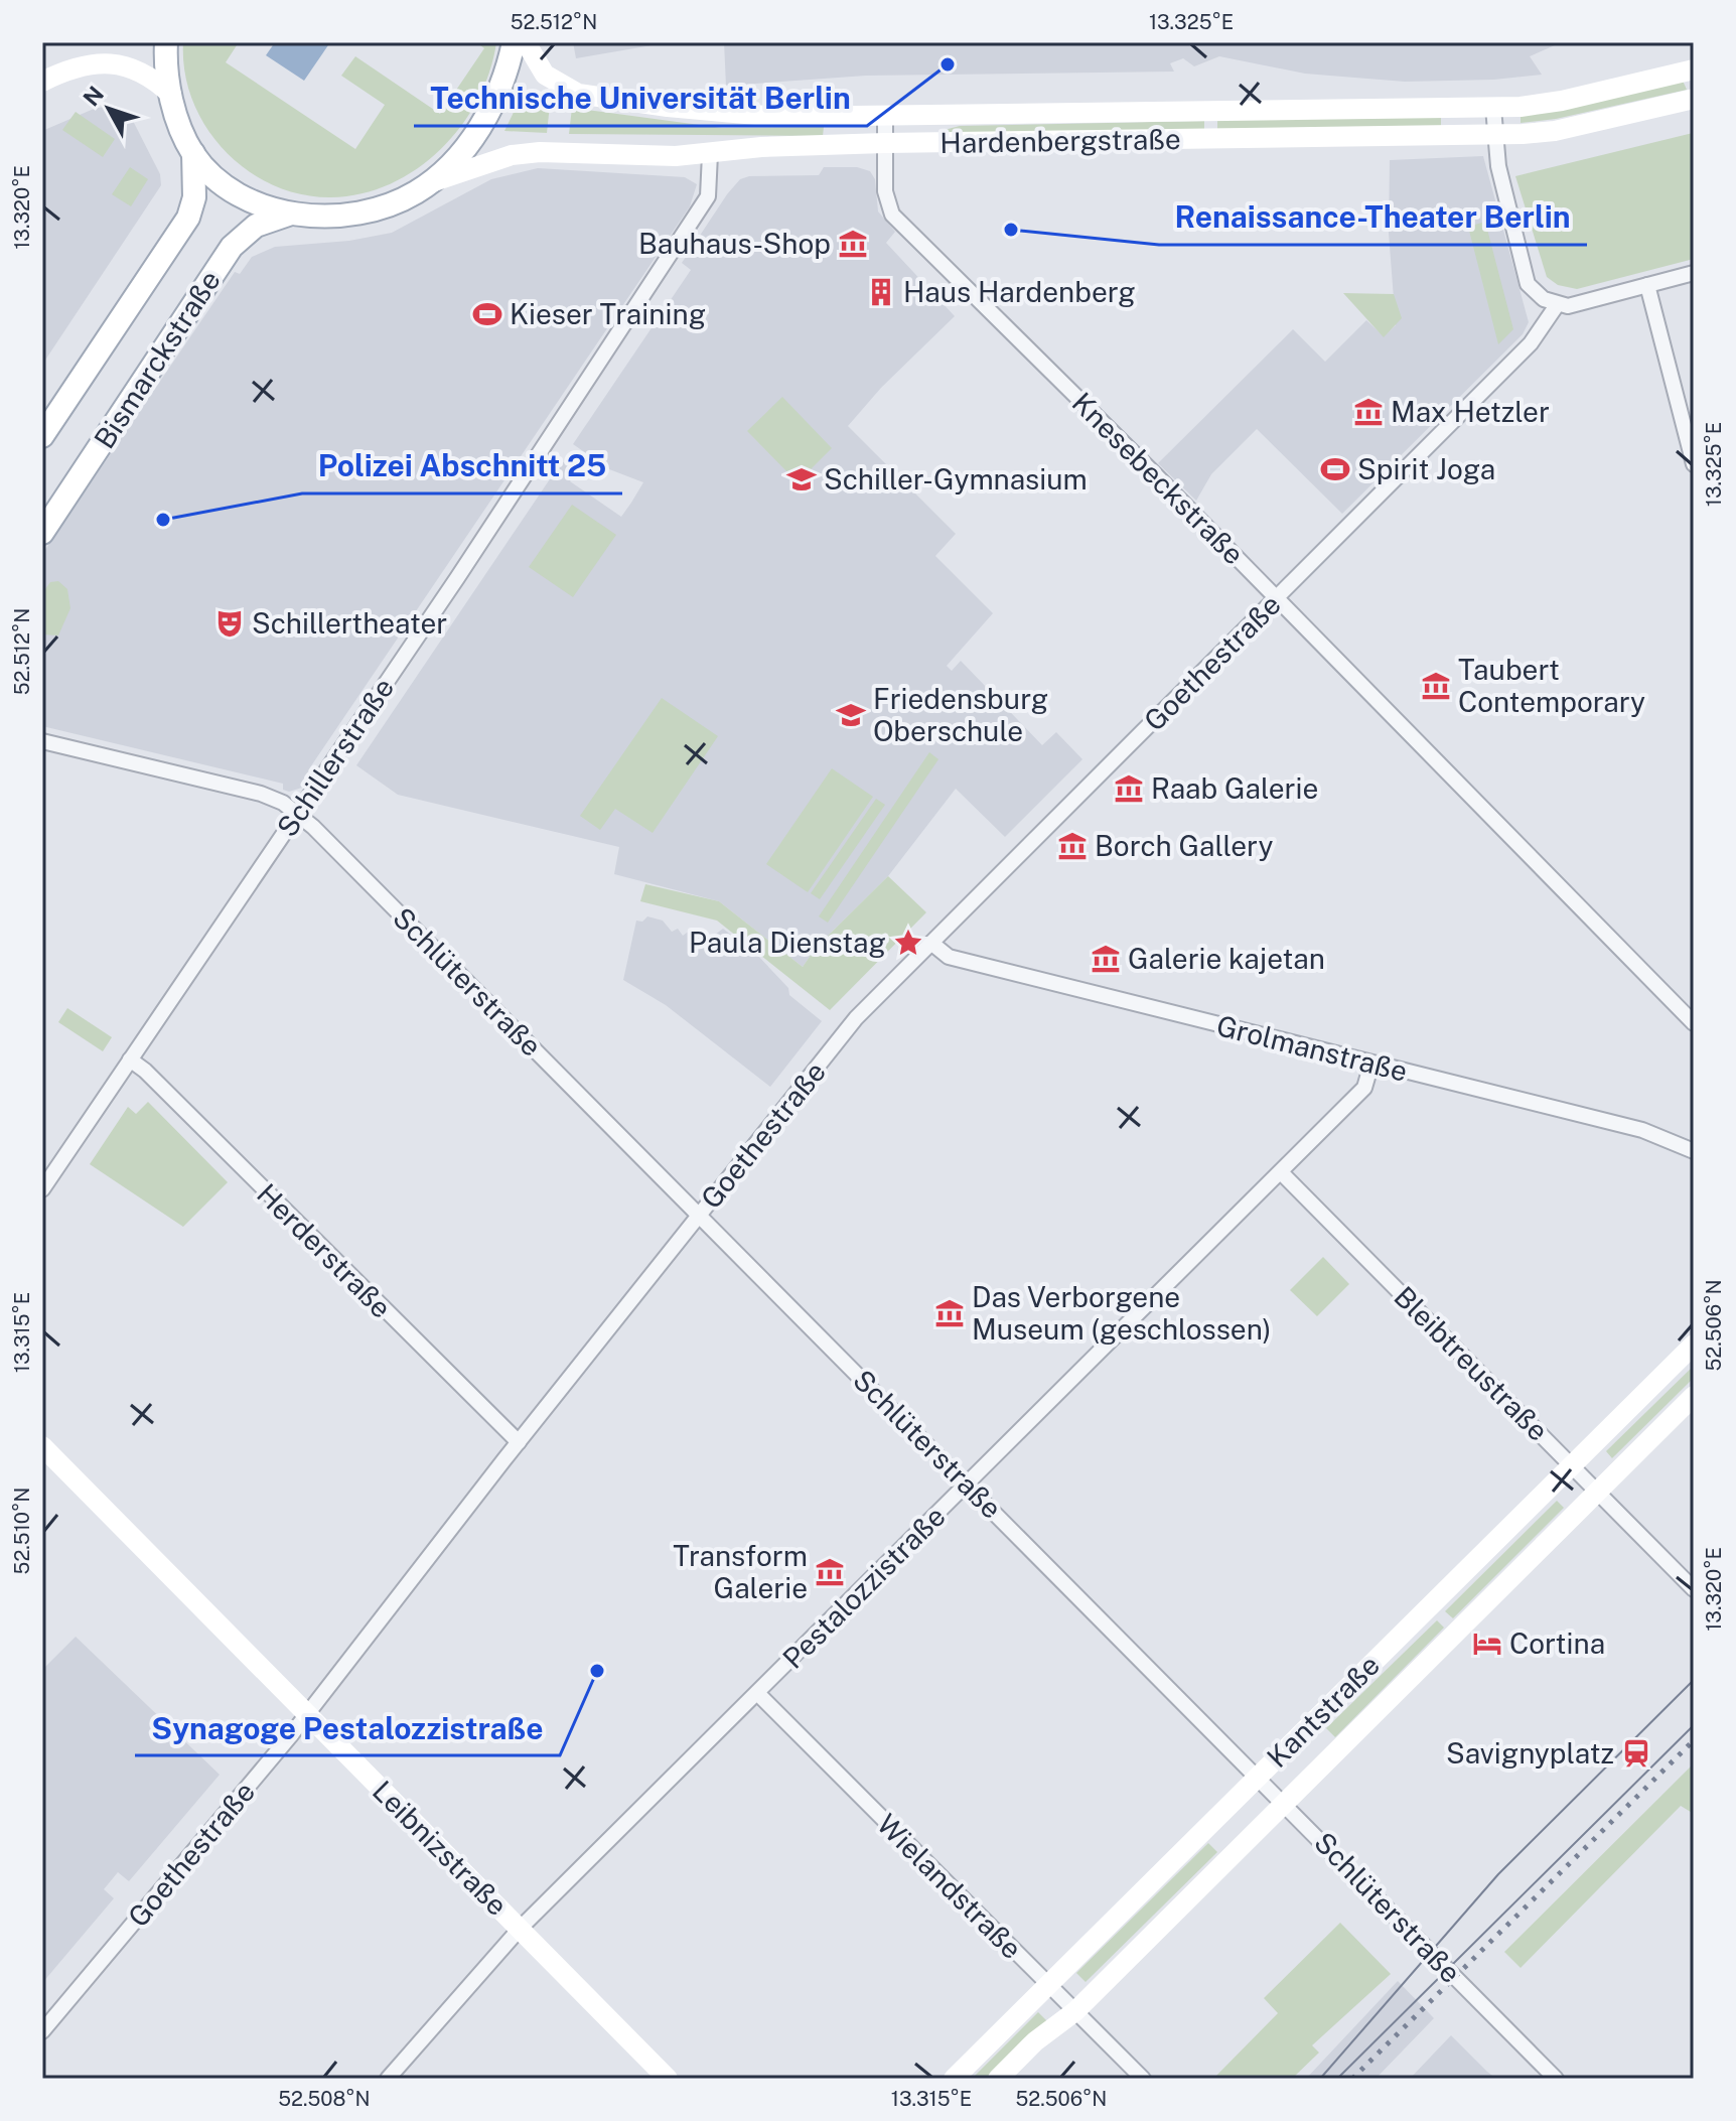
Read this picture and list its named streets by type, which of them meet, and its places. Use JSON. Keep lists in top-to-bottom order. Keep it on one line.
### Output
{"streets":{"main road":["Hardenbergstraße","Bismarckstraße","Kantstraße","Leibnizstraße"],"street":["Knesebeckstraße","Goethestraße","Schillerstraße","Schlüterstraße","Grolmanstraße","Herderstraße","Bleibtreustraße","Pestalozzistraße","Wielandstraße"]},"crossings":[["Hardenbergstraße","Knesebeckstraße"],["Hardenbergstraße","Schillerstraße"],["Knesebeckstraße","Goethestraße"],["Goethestraße","Schlüterstraße"],["Goethestraße","Grolmanstraße"],["Goethestraße","Herderstraße"],["Goethestraße","Leibnizstraße"],["Schillerstraße","Schlüterstraße"],["Schillerstraße","Herderstraße"],["Schlüterstraße","Pestalozzistraße"],["Schlüterstraße","Kantstraße"],["Grolmanstraße","Pestalozzistraße"],["Bleibtreustraße","Pestalozzistraße"],["Bleibtreustraße","Kantstraße"],["Pestalozzistraße","Leibnizstraße"],["Pestalozzistraße","Wielandstraße"],["Kantstraße","Wielandstraße"]],"places":{"other":["Technische Universität Berlin","Renaissance-Theater Berlin","Polizei Abschnitt 25","Synagoge Pestalozzistraße"],"museum":["Bauhaus-Shop","Max Hetzler","Taubert Contemporary","Raab Galerie","Borch Gallery","Galerie kajetan","Das Verborgene Museum (geschlossen)","Transform Galerie"],"building":["Haus Hardenberg"],"sports":["Kieser Training","Spirit Joga"],"school or university":["Schiller-Gymnasium","Friedensburg Oberschule"],"theatre":["Schillertheater"],"place":["Paula Dienstag"],"hotel":["Cortina"],"station":["Savignyplatz"]},"north":"top left","coordinates":["52.512°N","13.325°E","13.320°E","52.506°N","13.315°E","52.510°N","52.508°N"]}
